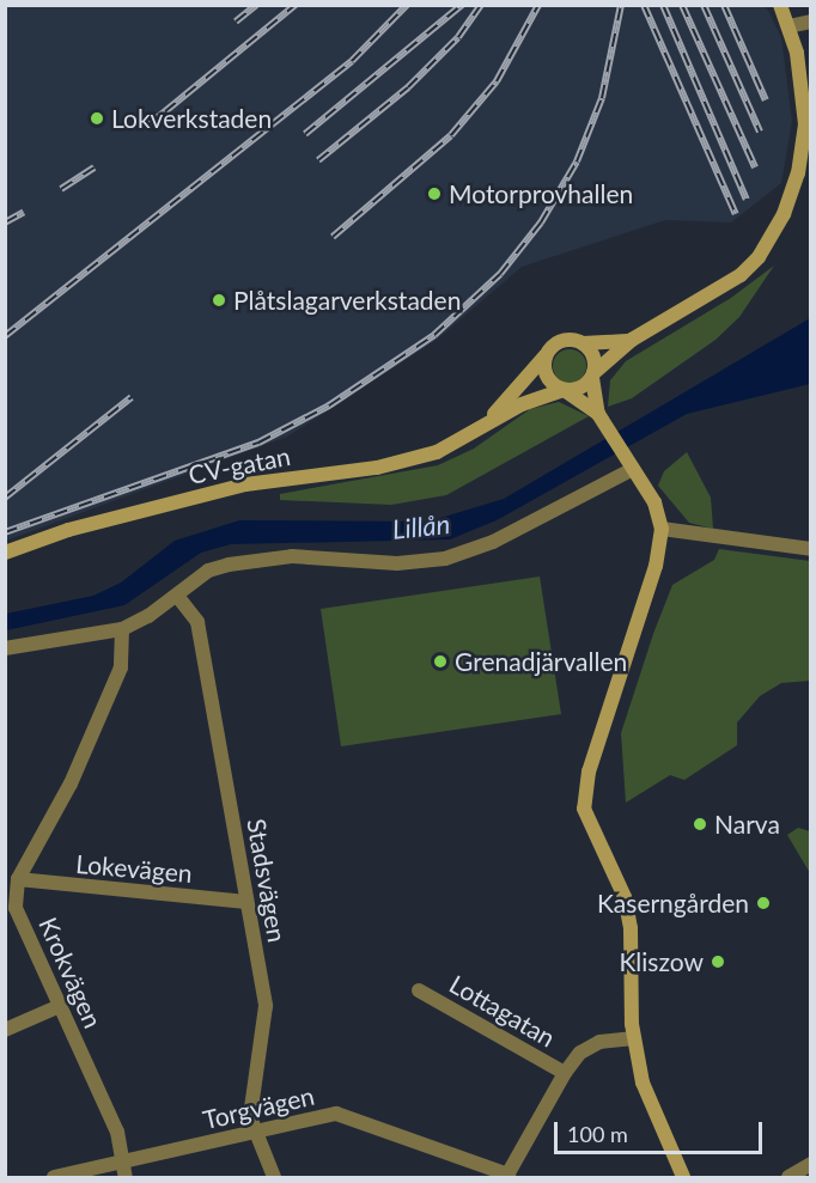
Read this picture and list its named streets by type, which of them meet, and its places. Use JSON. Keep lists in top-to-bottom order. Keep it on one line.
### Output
{"streets":{"street":["CV-gatan","Lokevägen","Stadsvägen","Krokvägen","Lottagatan","Torgvägen"]},"crossings":[["Lokevägen","Stadsvägen"],["Lokevägen","Krokvägen"],["Stadsvägen","Torgvägen"],["Krokvägen","Torgvägen"]],"water":["Lillån"],"places":["Lokverkstaden","Motorprovhallen","Plåtslagarverkstaden","Grenadjärvallen","Narva","Kaserngården","Kliszow"],"scale_bar":"100 m"}
